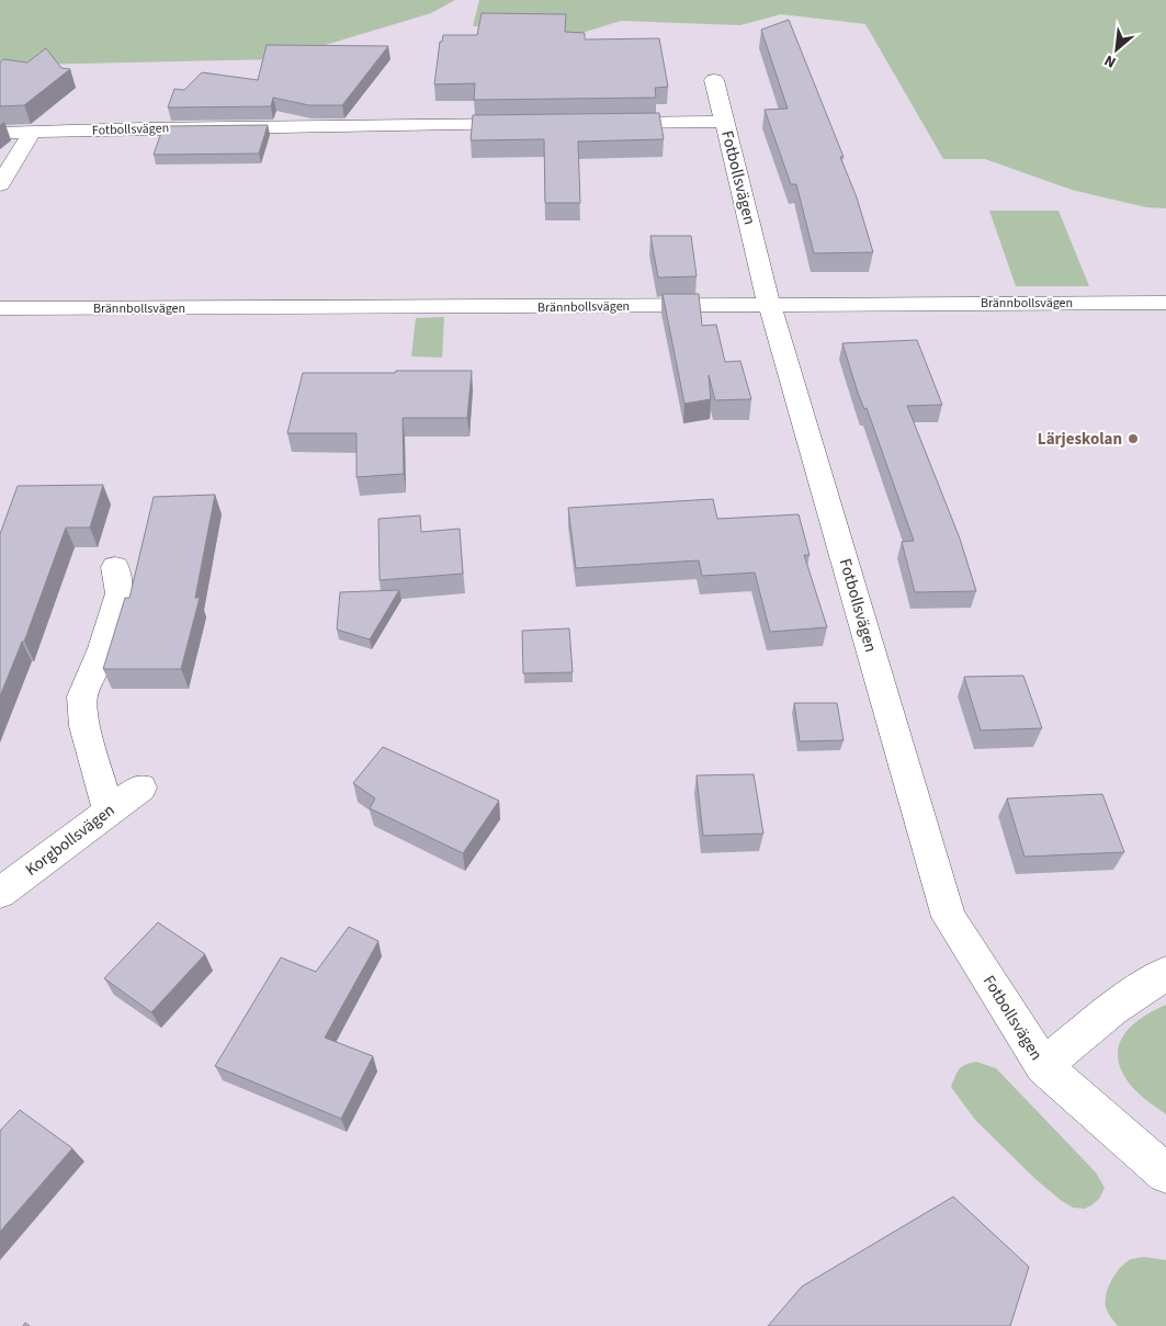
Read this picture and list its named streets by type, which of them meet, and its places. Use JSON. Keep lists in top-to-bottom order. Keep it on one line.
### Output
{"streets":{"street":["Fotbollsvägen","Brännbollsvägen","Korgbollsvägen"]},"crossings":[["Fotbollsvägen","Brännbollsvägen"]],"places":["Lärjeskolan"],"north":"bottom left"}
